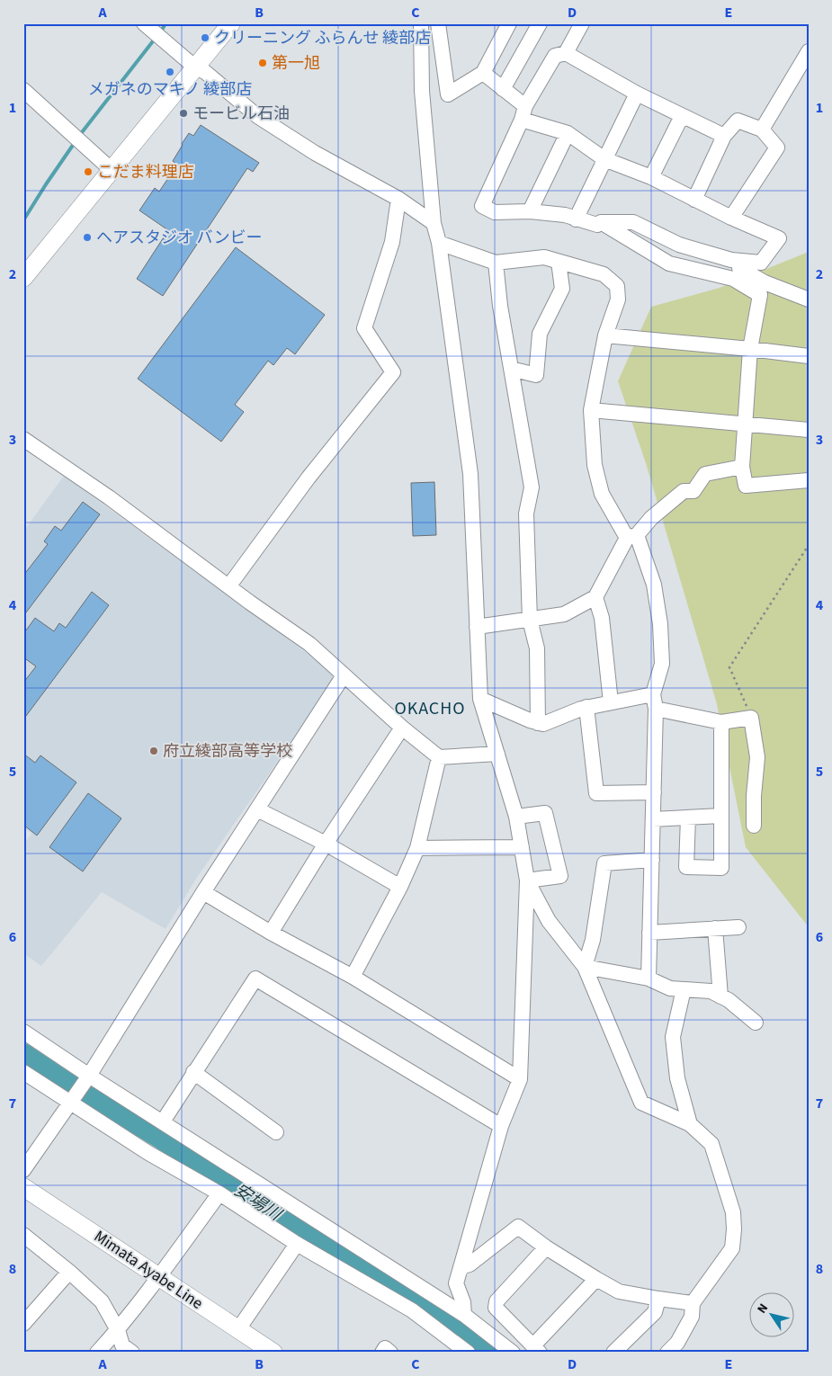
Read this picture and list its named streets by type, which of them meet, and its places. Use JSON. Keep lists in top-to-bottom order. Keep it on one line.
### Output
{"streets":{"main road":["Mimata Ayabe Line"]},"districts":["OKACHO"],"water":["安場川"],"places":["クリーニング ふらんせ 綾部店","第一旭","メガネのマキノ 綾部店","モービル石油","こだま料理店","ヘアスタジオ バンビー","府立綾部高等学校"],"north":"top left","grid":{"columns":["A","B","C","D","E"],"rows":["1","2","3","4","5","6","7","8"]}}
